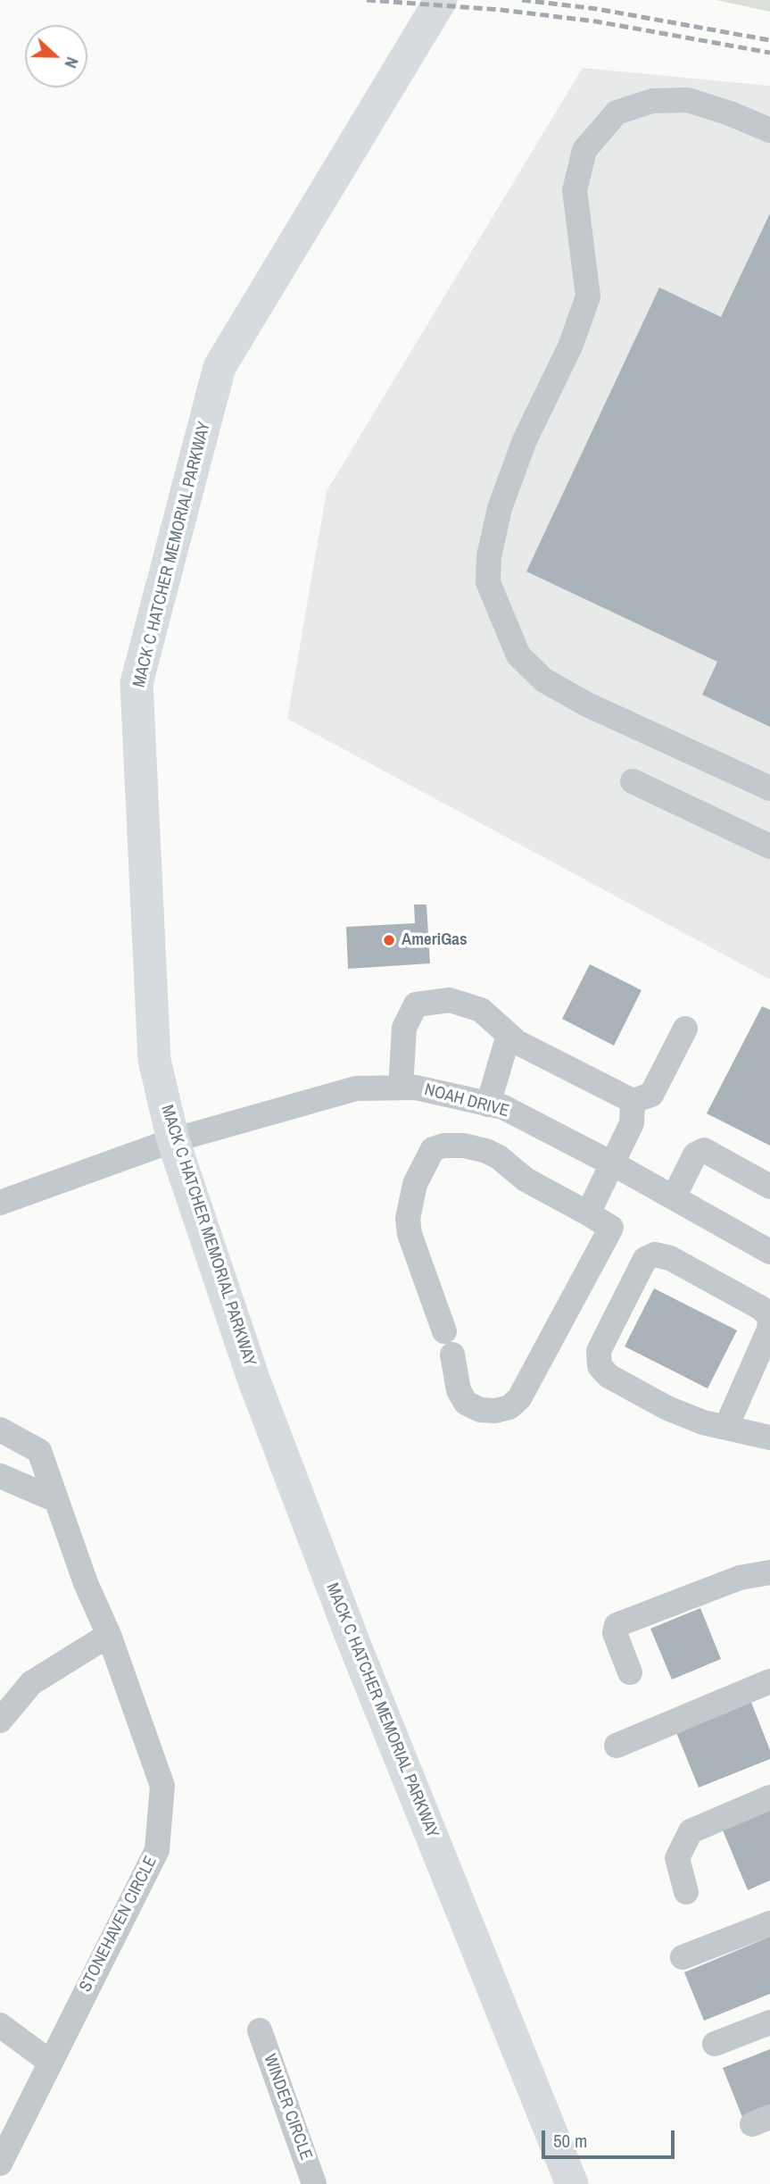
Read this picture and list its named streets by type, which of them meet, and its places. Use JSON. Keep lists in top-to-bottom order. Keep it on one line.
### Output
{"streets":{"main road":["MACK C HATCHER MEMORIAL PARKWAY"],"street":["NOAH DRIVE","STONEHAVEN CIRCLE","WINDER CIRCLE"]},"crossings":[["MACK C HATCHER MEMORIAL PARKWAY","NOAH DRIVE"]],"places":["AmeriGas"],"scale_bar":"50 m","north":"right"}
